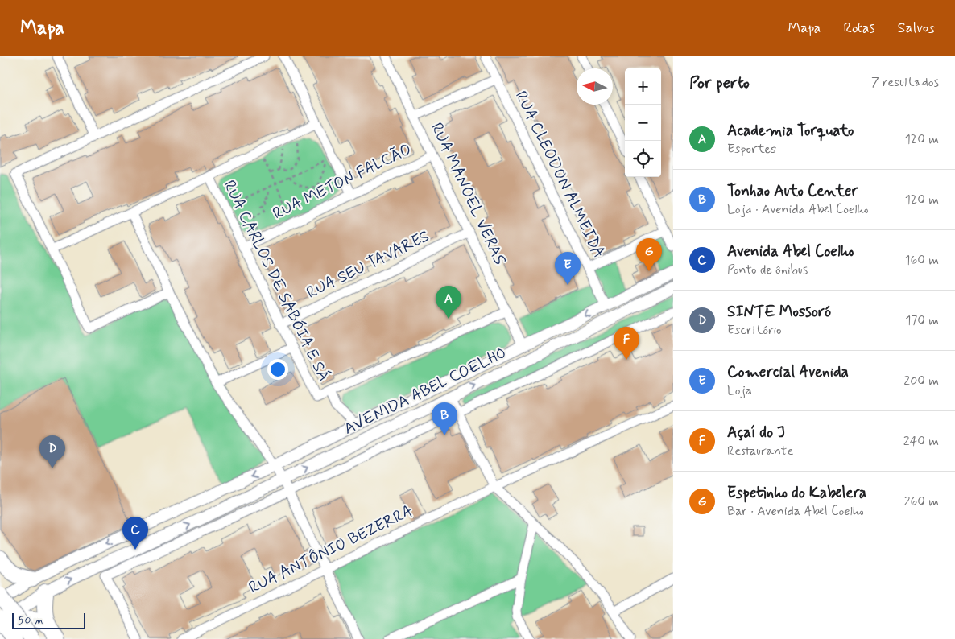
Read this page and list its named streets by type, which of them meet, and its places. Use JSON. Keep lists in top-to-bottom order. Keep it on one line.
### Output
{"streets":{"street":["RUA CLEODON ALMEIDA","RUA METON FALCÃO","RUA MANOEL VERAS","RUA SEU TAVARES","RUA CARLOS DE SABÓIA E SÁ","AVENIDA ABEL COELHO","RUA ANTÔNIO BEZERRA"]},"crossings":[["RUA CLEODON ALMEIDA","AVENIDA ABEL COELHO"],["RUA METON FALCÃO","RUA MANOEL VERAS"],["RUA METON FALCÃO","RUA CARLOS DE SABÓIA E SÁ"],["RUA MANOEL VERAS","RUA SEU TAVARES"],["RUA MANOEL VERAS","AVENIDA ABEL COELHO"],["RUA SEU TAVARES","RUA CARLOS DE SABÓIA E SÁ"],["RUA CARLOS DE SABÓIA E SÁ","AVENIDA ABEL COELHO"]],"scale_bar":"50 m","north":"left","page":{"header":"Mapa","nav":["Mapa","Rotas","Salvos"],"heading":["Por perto","7 resultados"],"map_buttons":["+","−"],"list":[{"mark":"A","name":"Academia Torquato","note":"Esportes","value":"120 m"},{"mark":"B","name":"Tonhao Auto Center","note":"Loja · Avenida Abel Coelho","value":"120 m"},{"mark":"C","name":"Avenida Abel Coelho","note":"Ponto de ônibus","value":"160 m"},{"mark":"D","name":"SINTE Mossoró","note":"Escritório","value":"170 m"},{"mark":"E","name":"Comercial Avenida","note":"Loja","value":"200 m"},{"mark":"F","name":"Açaí do J","note":"Restaurante","value":"240 m"},{"mark":"G","name":"Espetinho do Kabelera","note":"Bar · Avenida Abel Coelho","value":"260 m"}],"pins":["G","E","A","F","B","D","C"],"scale":"50 m"}}
